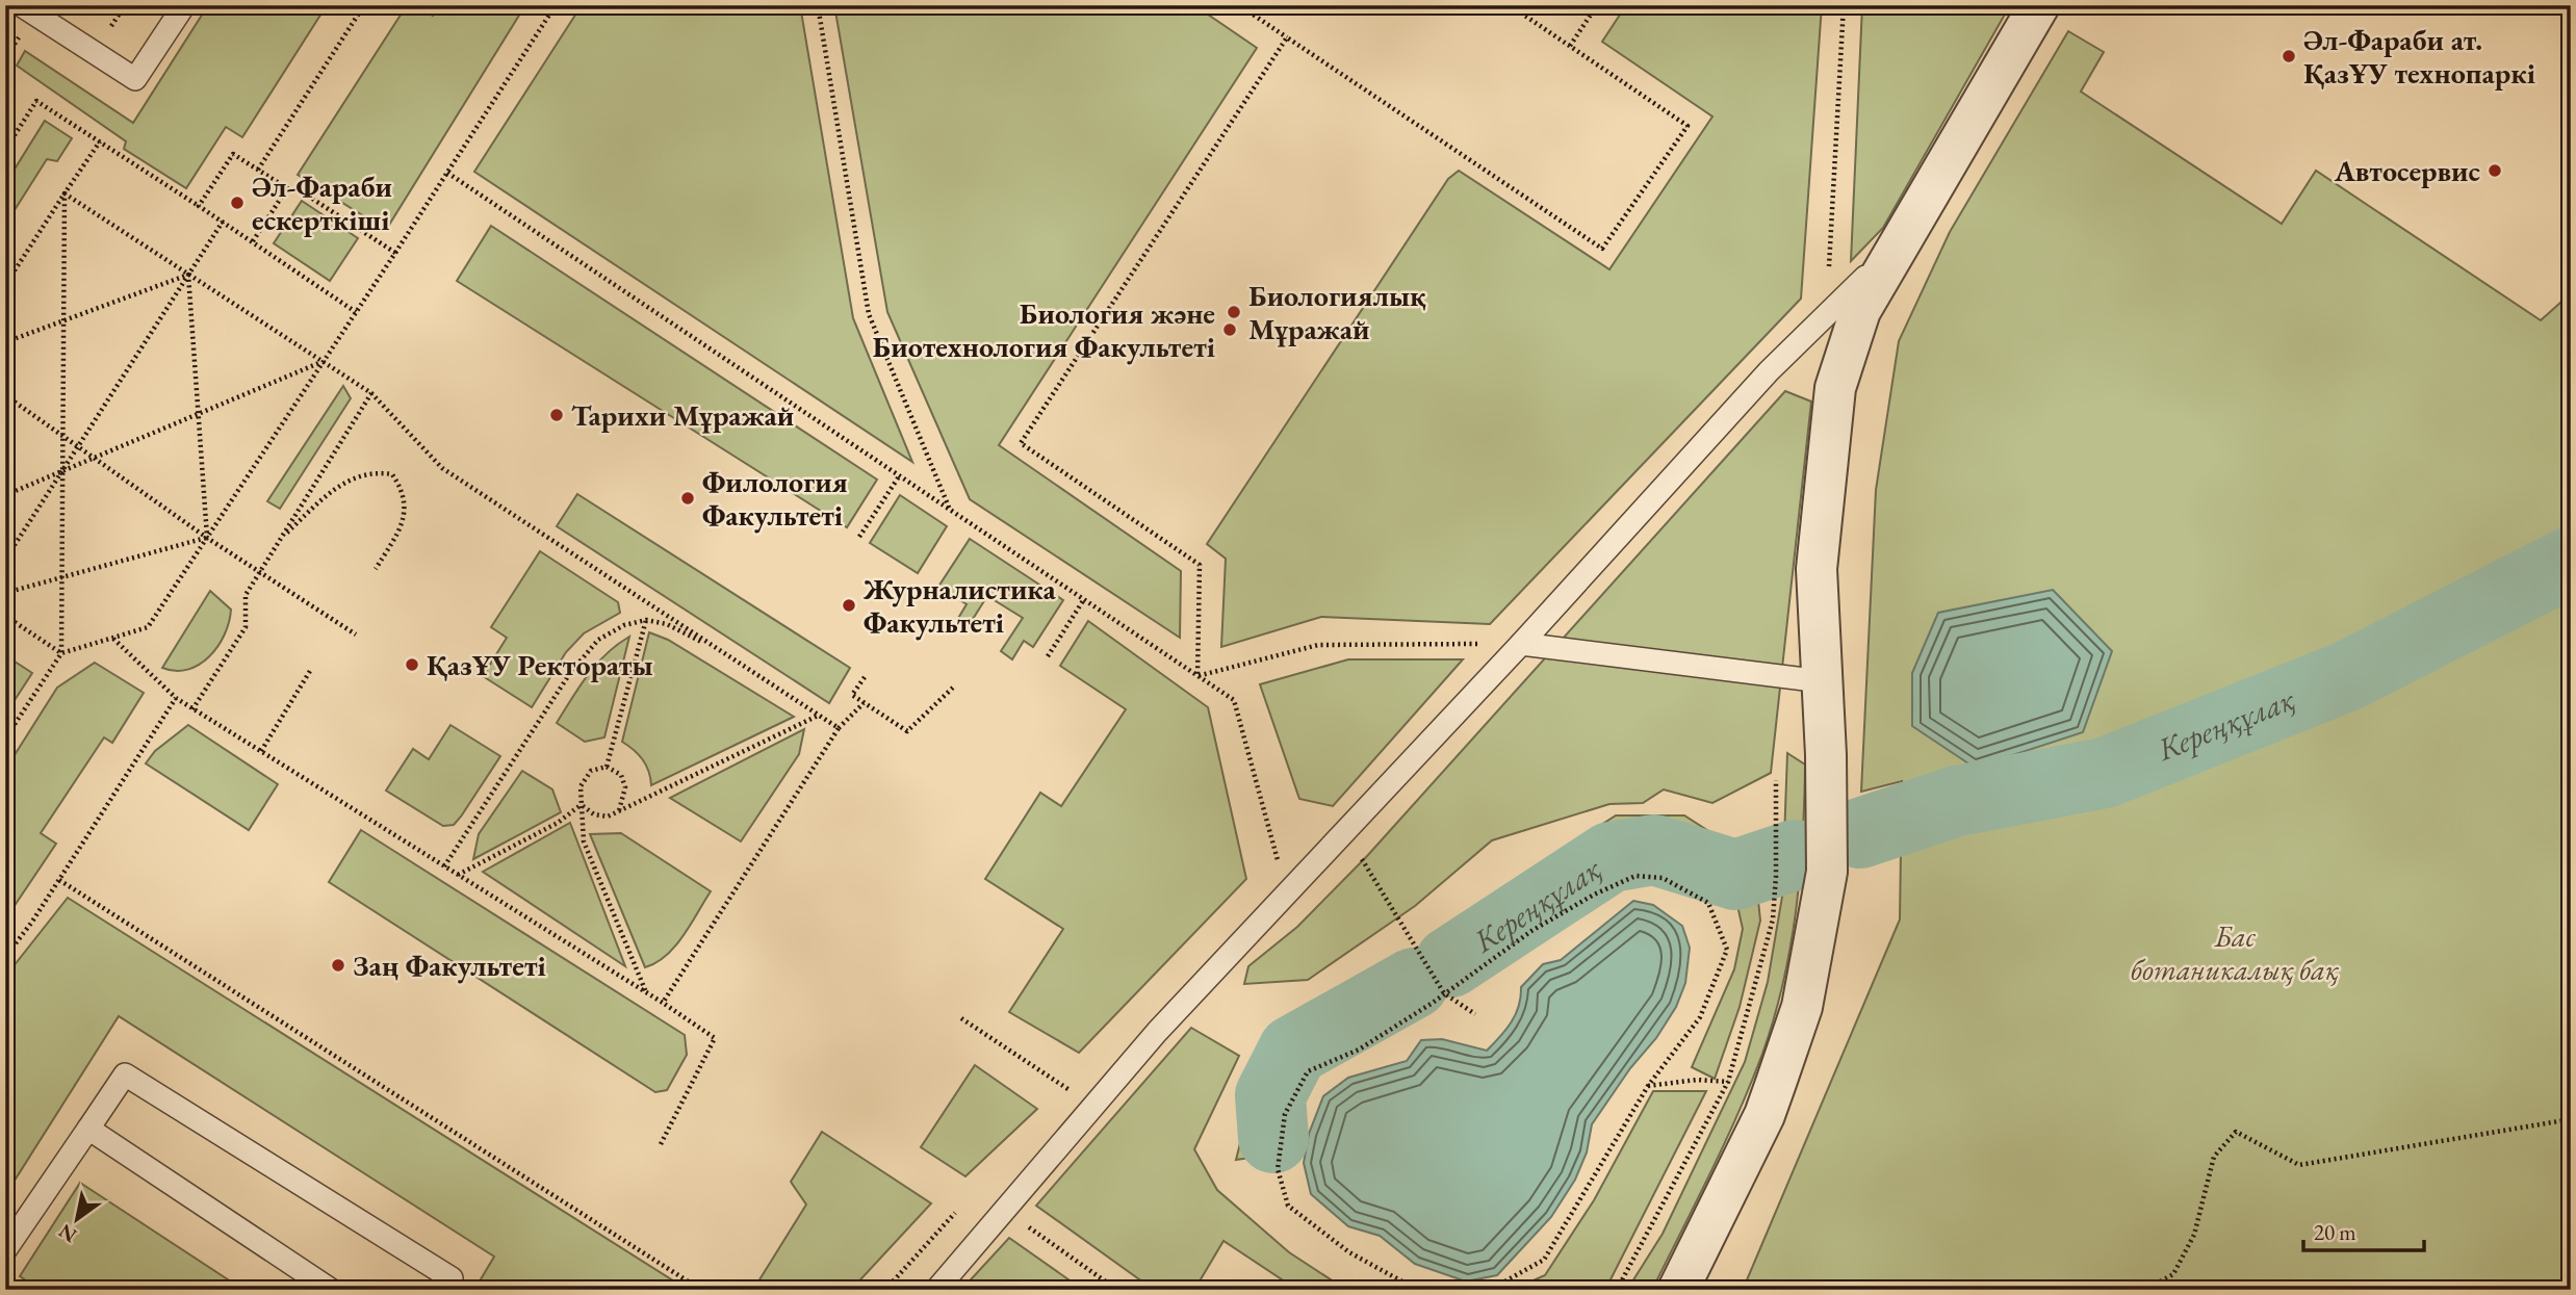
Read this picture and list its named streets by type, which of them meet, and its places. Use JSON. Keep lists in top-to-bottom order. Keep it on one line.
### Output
{"water":["Кереңқұлақ"],"parks":["Бас ботаникалық бақ"],"places":["Әл-Фараби ат. ҚазҰУ технопаркі","Автосервис","Әл-Фараби ескерткіші","Биологиялық Мұражай","Биология және Биотехнология Факультеті","Тарихи Мұражай","Филология Факультеті","Журналистика Факультеті","ҚазҰУ Ректораты","Заң Факультеті"],"scale_bar":"20 m","north":"bottom left"}
